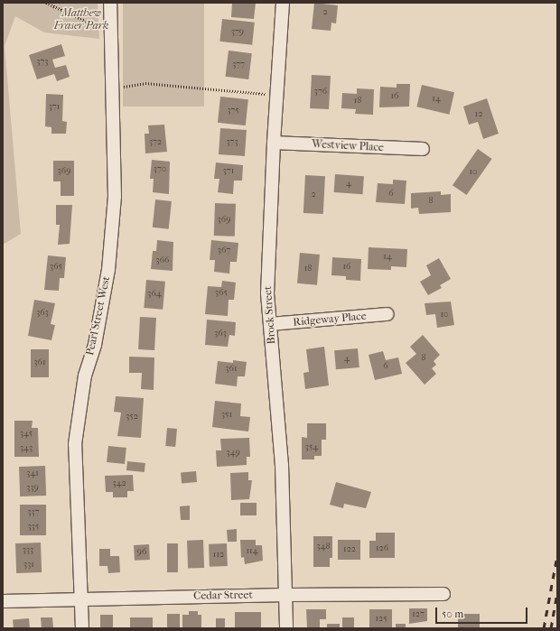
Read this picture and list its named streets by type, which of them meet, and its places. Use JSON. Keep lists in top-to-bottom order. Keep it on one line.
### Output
{"streets":{"street":["Westview Place","Brock Street","Pearl Street West","Ridgeway Place","Cedar Street"]},"crossings":[["Westview Place","Brock Street"],["Brock Street","Ridgeway Place"],["Brock Street","Cedar Street"],["Pearl Street West","Cedar Street"]],"parks":["Matthew Fraser Park"],"house_numbers":["2","379","373","377","376","16","14","18","371","375","12","372","373","370","369","371","10","4","6","2","8","369","367","14","366","365","16","18","365","364","363","10","363","8","4","361","6","361","351","352","345","354","343","349","341","342","339","337","335","348","126","122","333","114","96","112","331","127","125"],"scale_bar":"50 m"}
